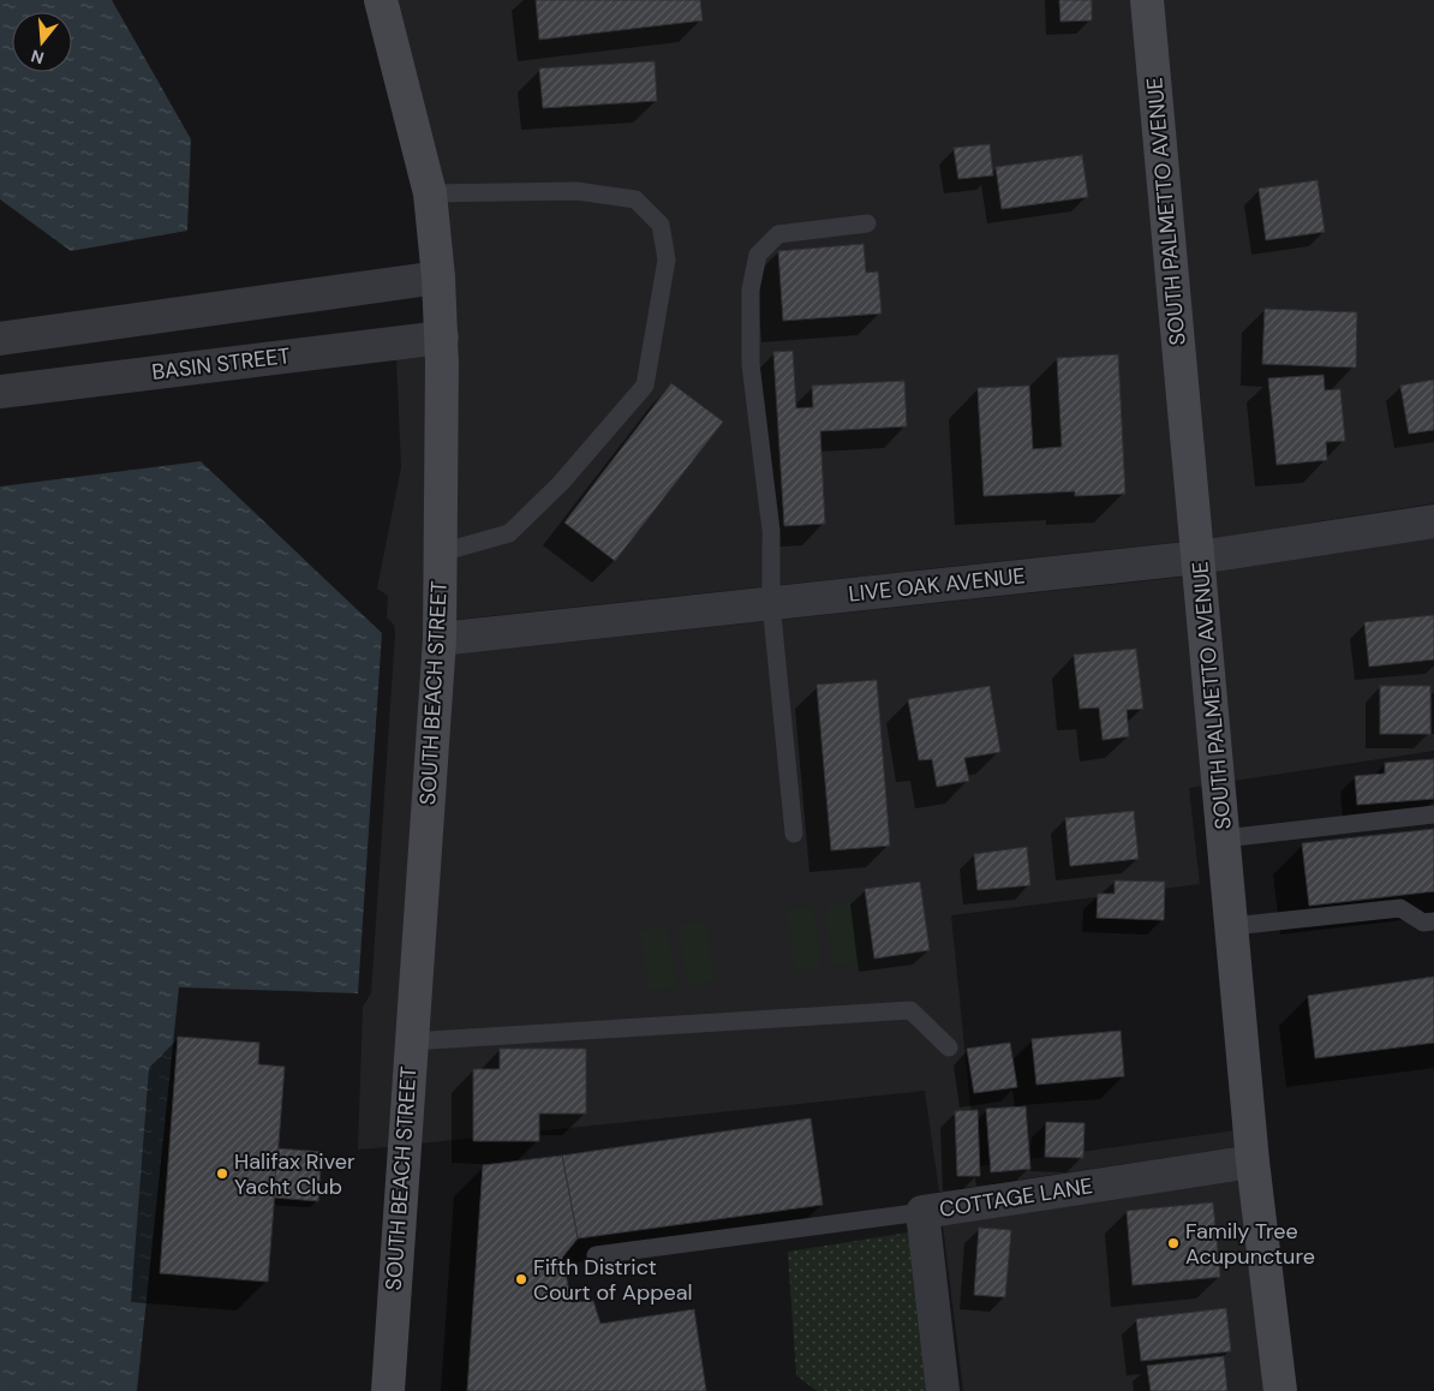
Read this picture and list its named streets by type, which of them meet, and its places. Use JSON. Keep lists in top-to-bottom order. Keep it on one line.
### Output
{"streets":{"street":["SOUTH PALMETTO AVENUE","BASIN STREET","LIVE OAK AVENUE","SOUTH BEACH STREET","COTTAGE LANE"]},"crossings":[["SOUTH PALMETTO AVENUE","LIVE OAK AVENUE"],["SOUTH PALMETTO AVENUE","COTTAGE LANE"],["BASIN STREET","SOUTH BEACH STREET"],["LIVE OAK AVENUE","SOUTH BEACH STREET"]],"places":["Halifax River Yacht Club","Family Tree Acupuncture","Fifth District Court of Appeal"],"north":"bottom"}
